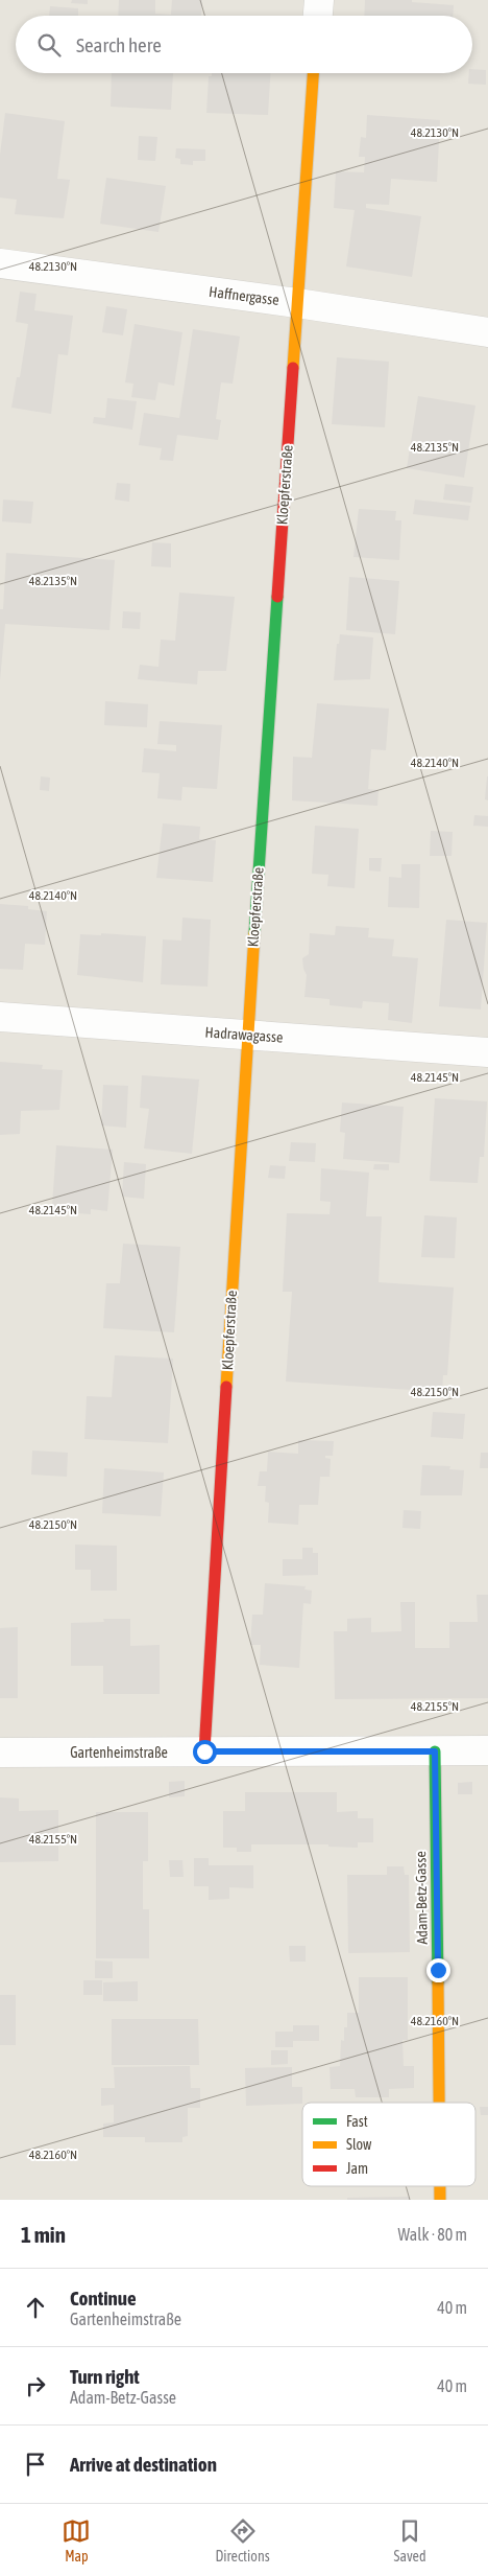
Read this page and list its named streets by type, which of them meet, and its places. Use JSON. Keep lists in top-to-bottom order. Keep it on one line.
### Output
{"streets":{"street":["Haffnergasse","Kloepferstraße","Hadrawagasse","Gartenheimstraße","Adam-Betz-Gasse"]},"crossings":[["Haffnergasse","Kloepferstraße"],["Kloepferstraße","Hadrawagasse"],["Kloepferstraße","Gartenheimstraße"],["Gartenheimstraße","Adam-Betz-Gasse"]],"legend":["Fast","Slow","Jam"],"page":{"search":"Search here","heading":["1 min","Walk · 80 m"],"list":[["Continue","Gartenheimstraße","40 m"],["Turn right","Adam-Betz-Gasse","40 m"],"Arrive at destination"],"nav":["Map","Directions","Saved"]},"coordinates":["48.2130°N","48.2135°N","48.2140°N","48.2145°N","48.2150°N","48.2155°N","48.2160°N"]}
